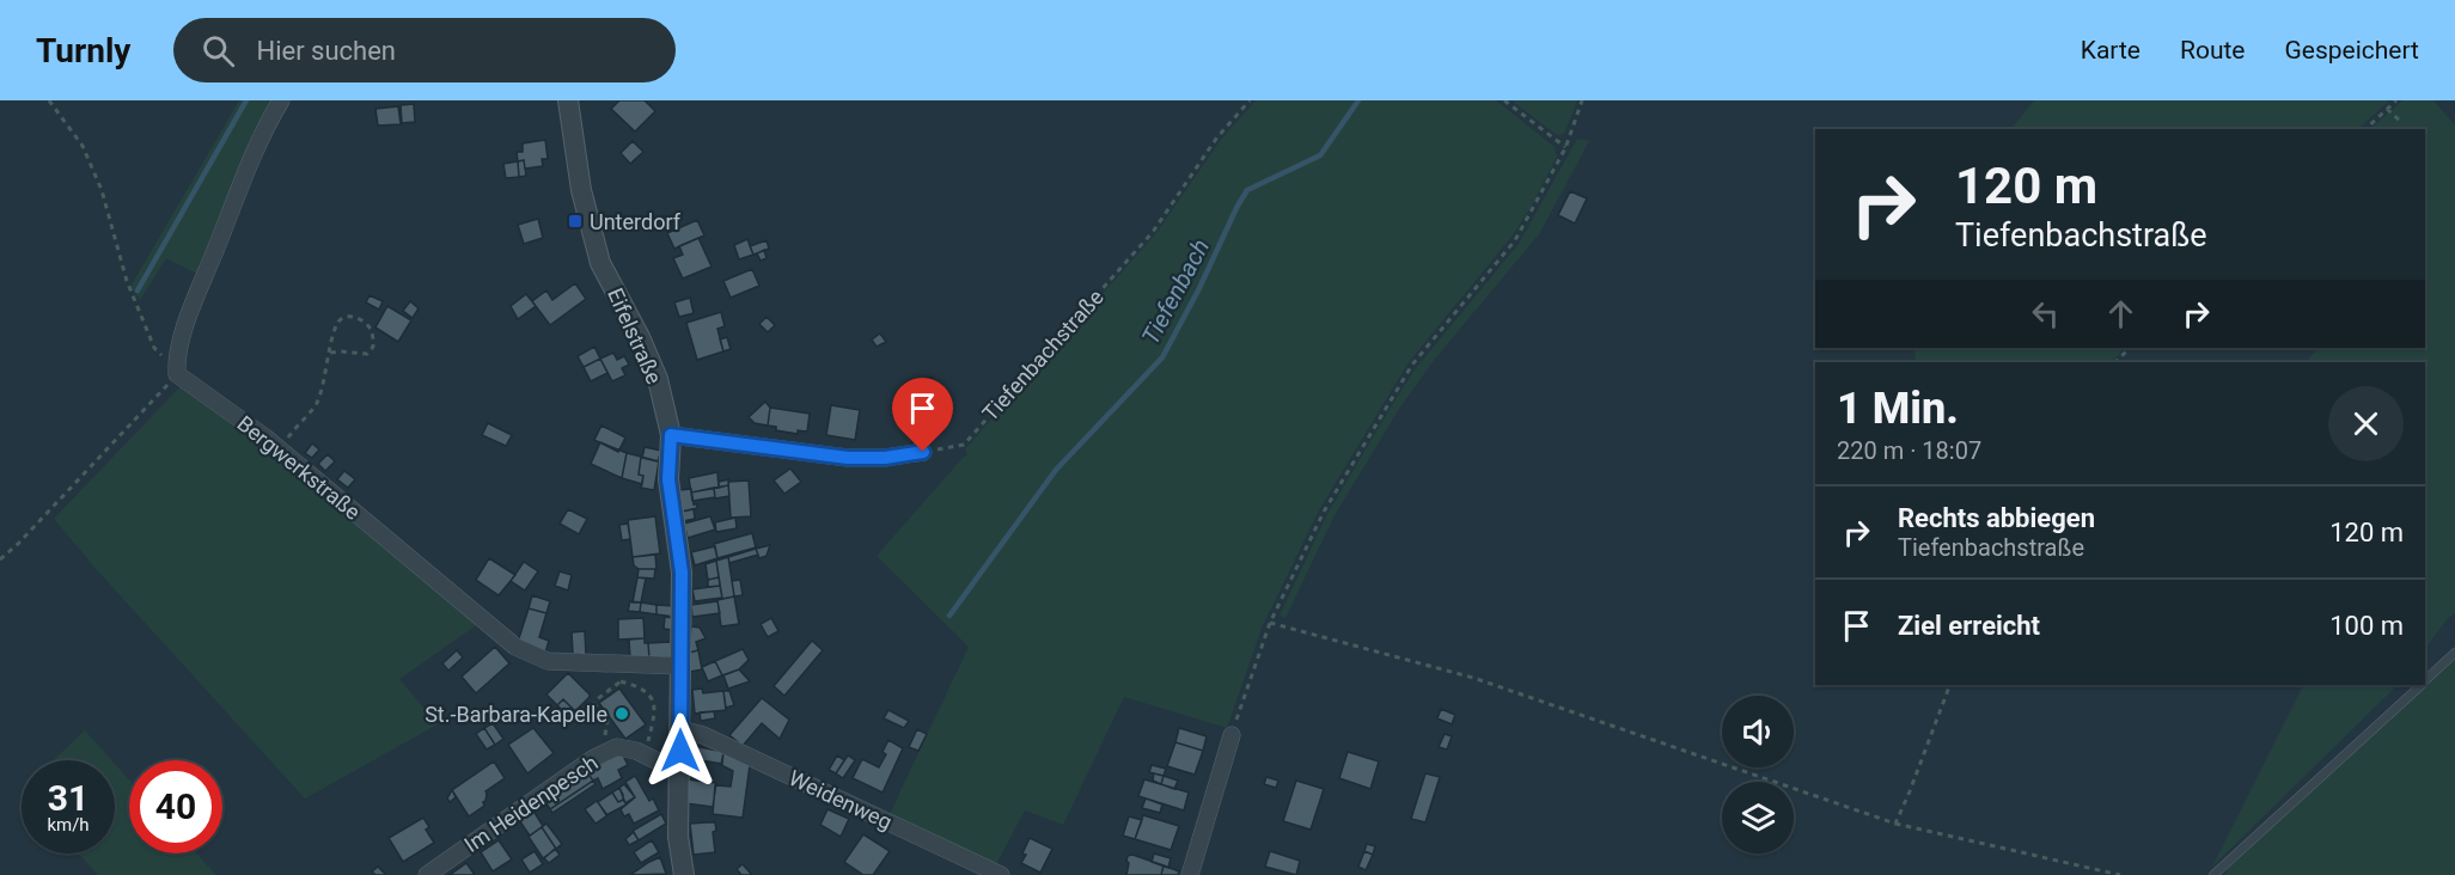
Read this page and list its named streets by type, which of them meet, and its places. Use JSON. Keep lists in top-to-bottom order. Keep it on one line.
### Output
{"streets":{"street":["Eifelstraße","Bergwerkstraße","Weidenweg","Im Heidenpesch"],"path":["Tiefenbachstraße"]},"crossings":[["Eifelstraße","Bergwerkstraße"],["Eifelstraße","Weidenweg"],["Eifelstraße","Im Heidenpesch"]],"water":["Tiefenbach"],"places":{"transit":["Unterdorf"],"other":["St.-Barbara-Kapelle"]},"page":{"header":"Turnly","search":"Hier suchen","nav":["Karte","Route","Gespeichert"],"turn":["120 m","Tiefenbachstraße"],"heading":["1 Min.","220 m · 18:07"],"list":[{"name":"Rechts abbiegen","note":"Tiefenbachstraße","value":"120 m"},{"name":"Ziel erreicht","value":"100 m"}],"speed":"31 km/h","limit":"40"}}
